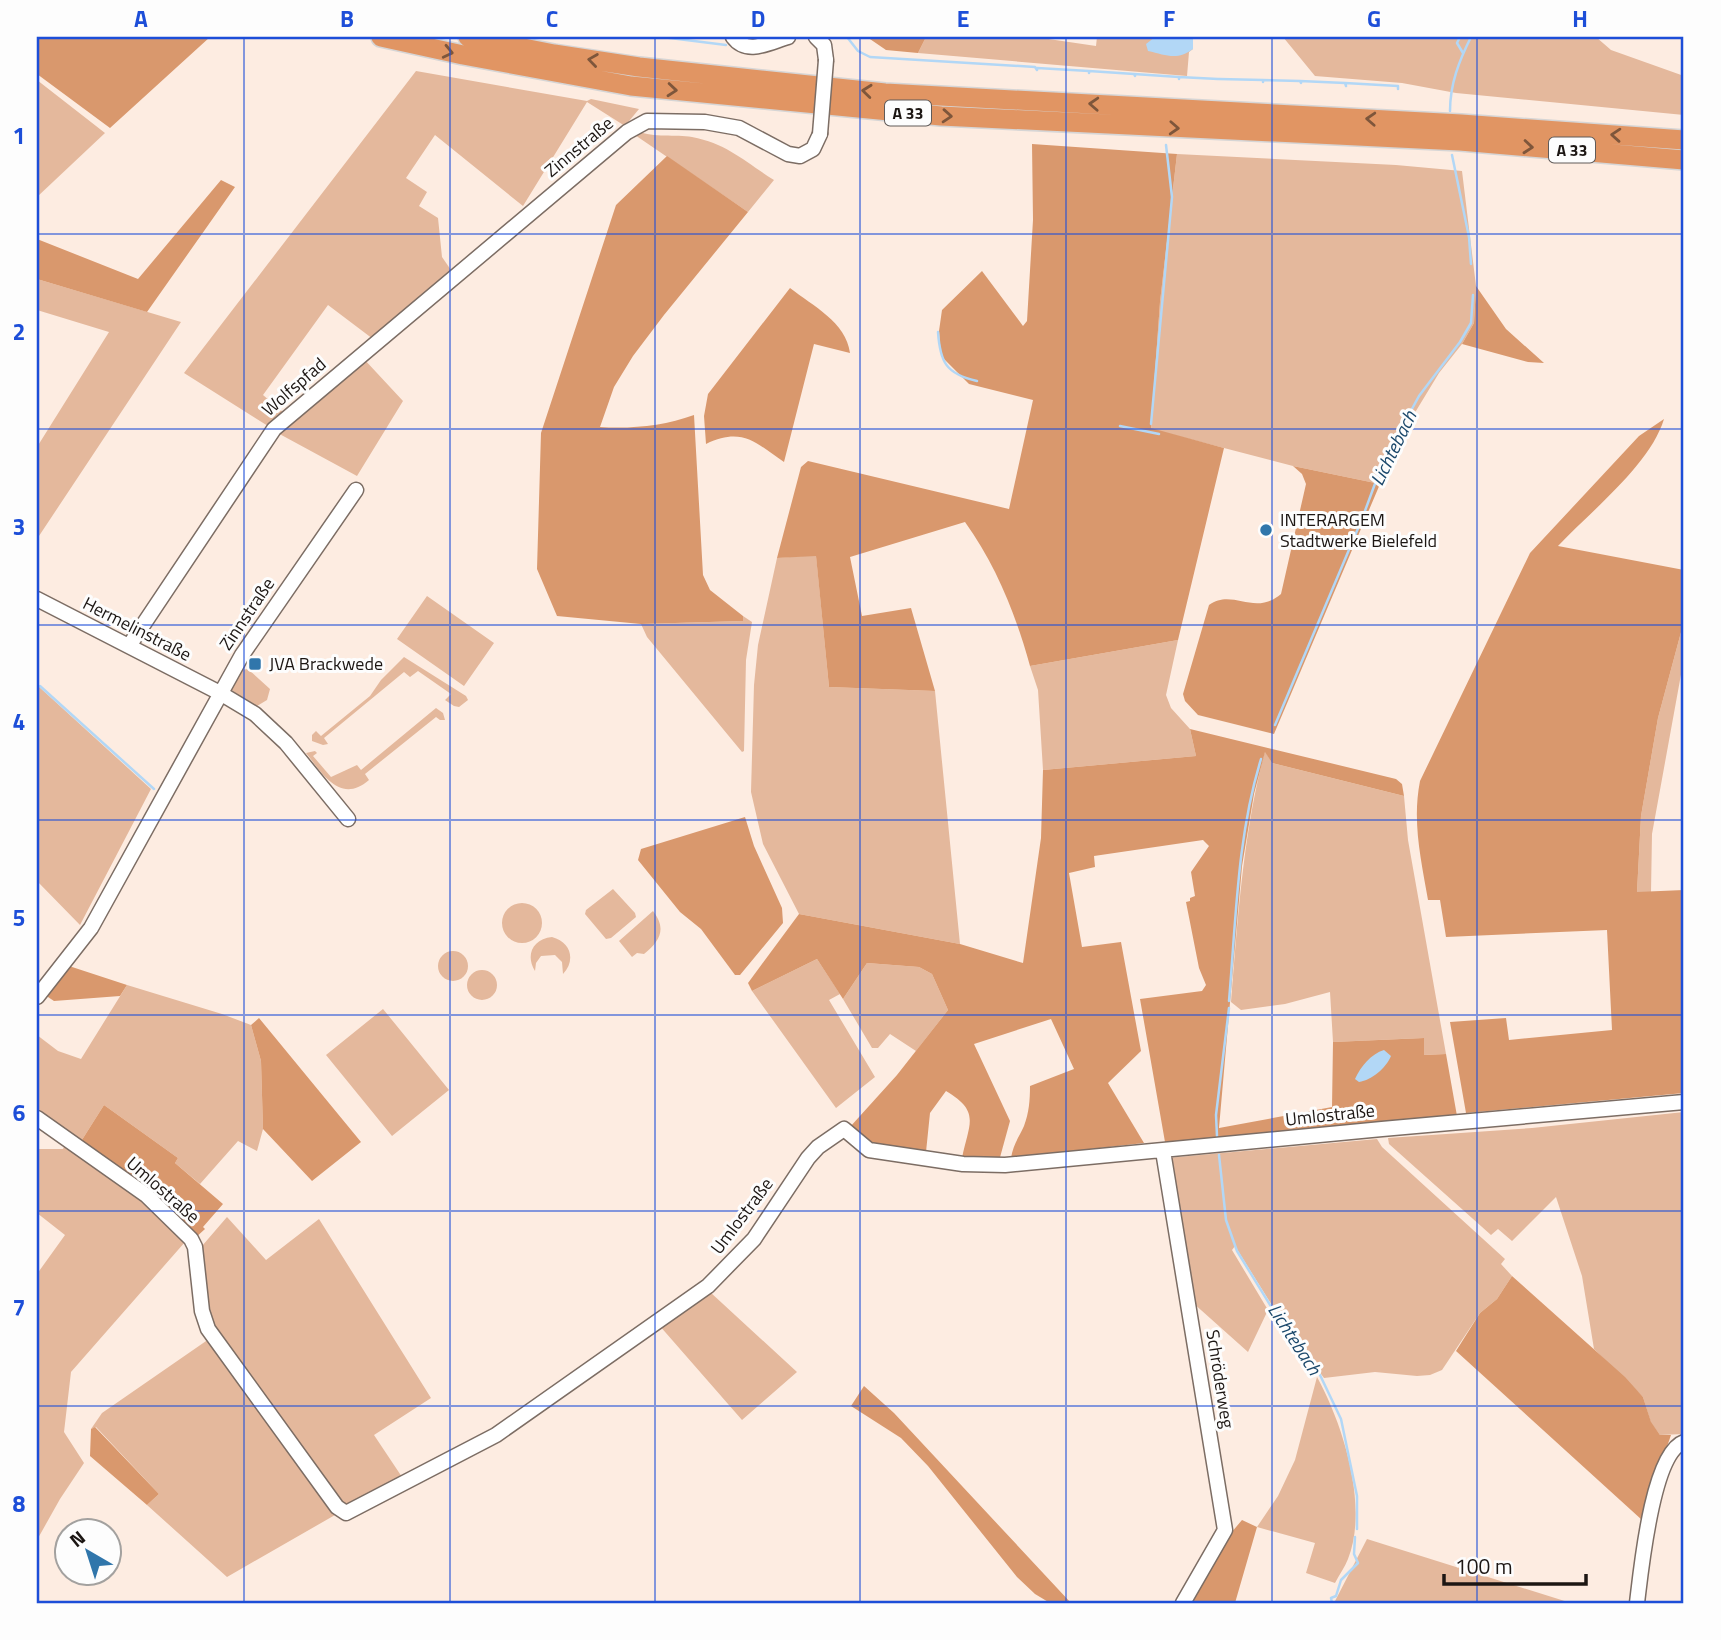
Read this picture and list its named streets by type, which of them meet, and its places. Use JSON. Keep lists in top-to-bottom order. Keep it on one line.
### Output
{"streets":{"highway":["A 33"],"street":["Zinnstraße","Wolfspfad","Hermelinstraße","Umlostraße","Schröderweg"]},"crossings":[["Zinnstraße","Wolfspfad"],["Zinnstraße","Hermelinstraße"],["Wolfspfad","Hermelinstraße"],["Umlostraße","Schröderweg"]],"water":["Lichtebach"],"places":{"other":["INTERARGEM Stadtwerke Bielefeld"],"transit":["JVA Brackwede"]},"scale_bar":"100 m","north":"top left","grid":{"columns":["A","B","C","D","E","F","G","H"],"rows":["1","2","3","4","5","6","7","8"]}}
